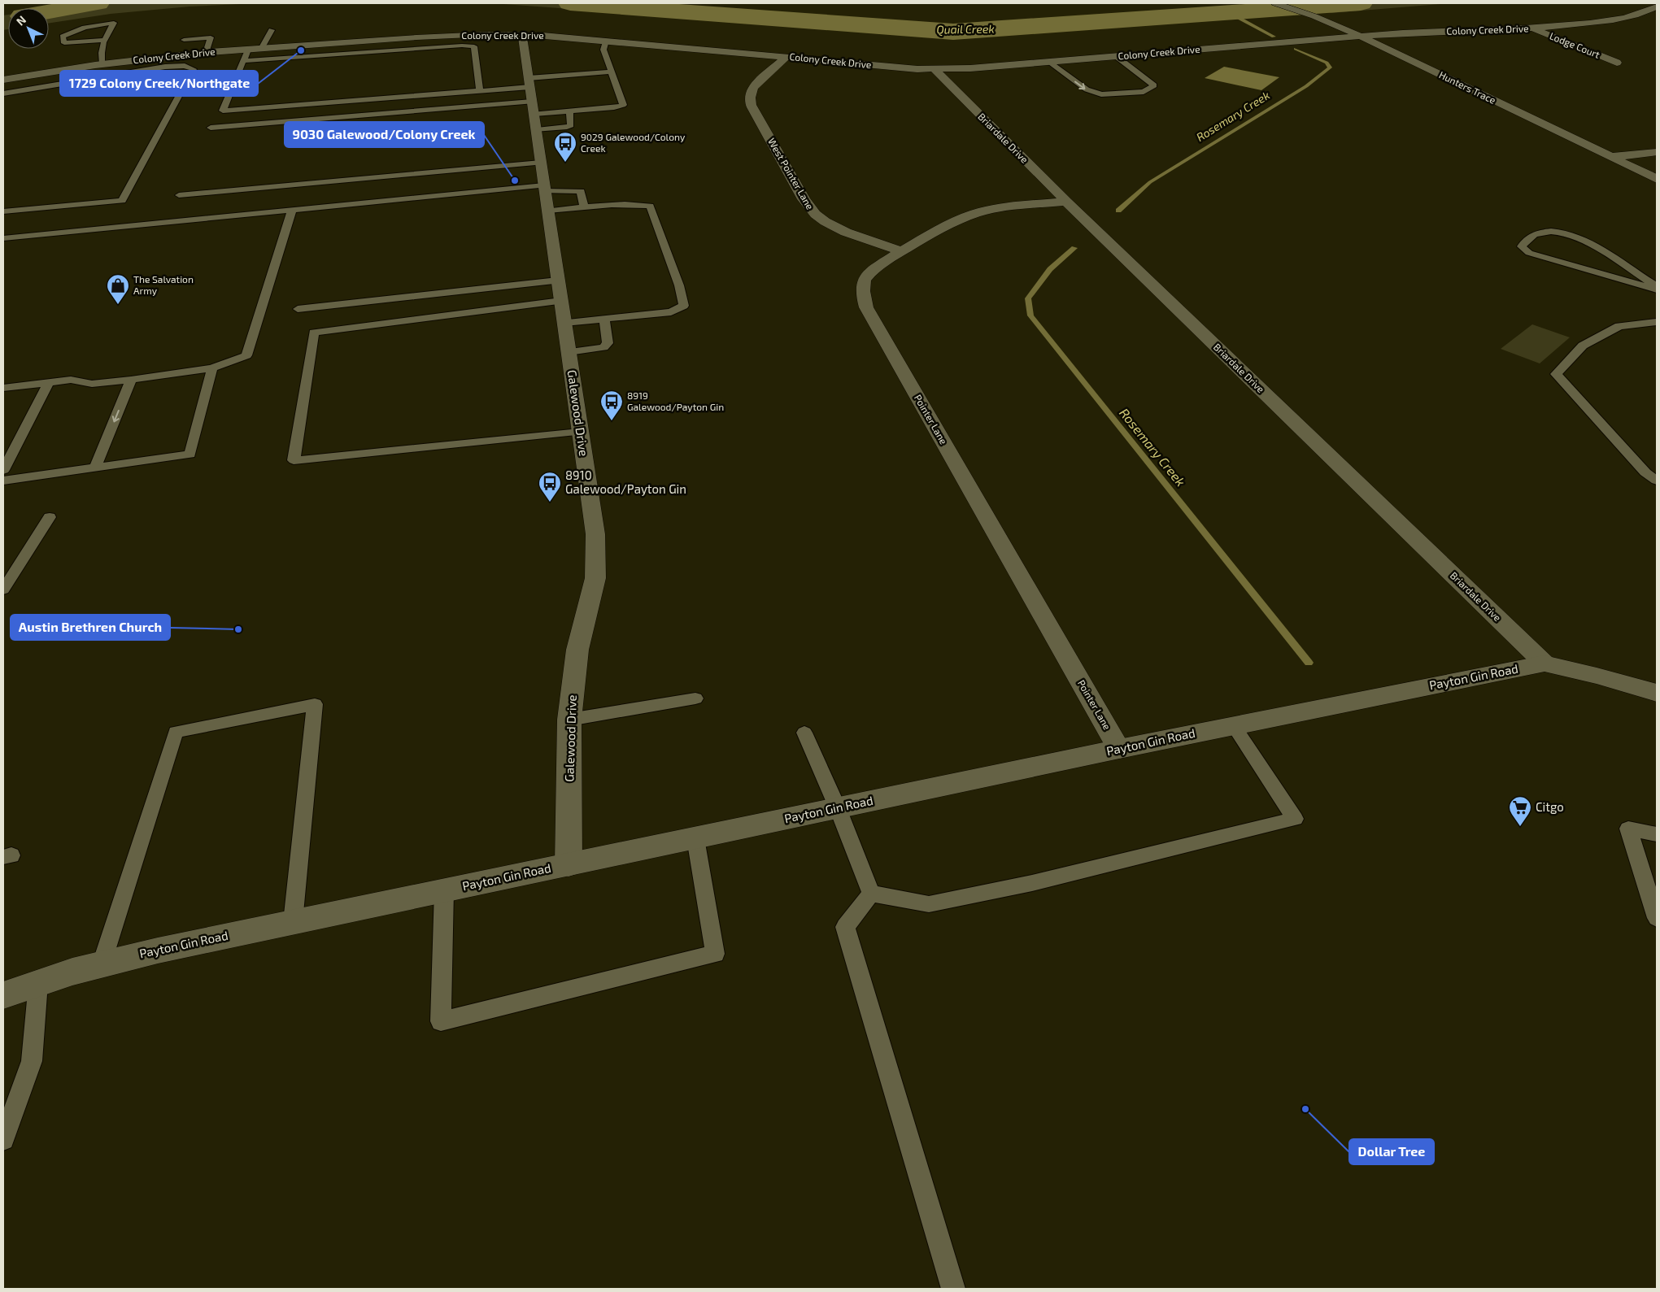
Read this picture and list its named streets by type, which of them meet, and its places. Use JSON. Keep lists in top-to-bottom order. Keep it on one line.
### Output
{"streets":{"street":["Colony Creek Drive","Lodge Court","Hunters Trace","Briardale Drive","West Pointer Lane","Galewood Drive","Pointer Lane","Payton Gin Road"]},"crossings":[["Colony Creek Drive","Lodge Court"],["Colony Creek Drive","Hunters Trace"],["Colony Creek Drive","Briardale Drive"],["Colony Creek Drive","West Pointer Lane"],["Colony Creek Drive","Galewood Drive"],["Briardale Drive","Pointer Lane"],["Briardale Drive","Payton Gin Road"],["West Pointer Lane","Pointer Lane"],["Galewood Drive","Payton Gin Road"],["Pointer Lane","Payton Gin Road"]],"water":["Quail Creek","Rosemary Creek"],"places":{"other":["1729 Colony Creek/Northgate","9030 Galewood/Colony Creek","Austin Brethren Church","Dollar Tree"],"bus stop":["9029 Galewood/Colony Creek","8919 Galewood/Payton Gin","8910 Galewood/Payton Gin"],"shop":["The Salvation Army"],"supermarket":["Citgo"]},"north":"top left"}
